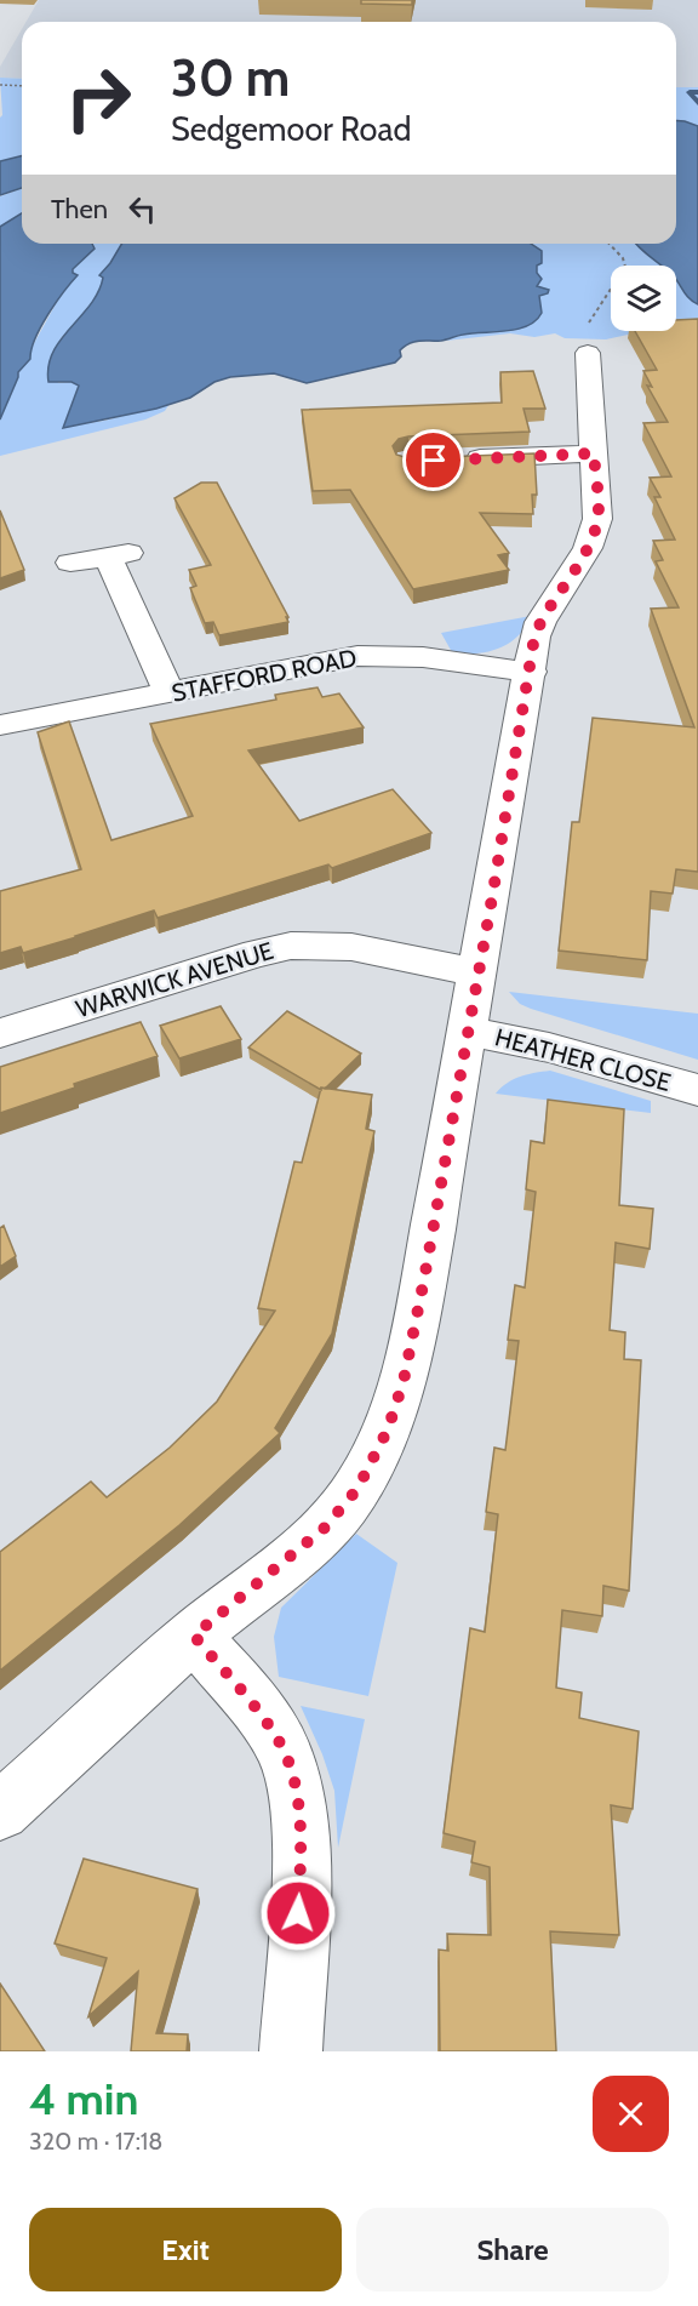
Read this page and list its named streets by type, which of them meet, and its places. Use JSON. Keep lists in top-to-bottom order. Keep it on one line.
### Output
{"streets":{"street":["STAFFORD ROAD","WARWICK AVENUE","HEATHER CLOSE"]},"page":{"turn":["30 m","Sedgemoor Road"],"then":"Then","heading":["4 min","320 m · 17:18"],"buttons":["Exit","Share"]}}
